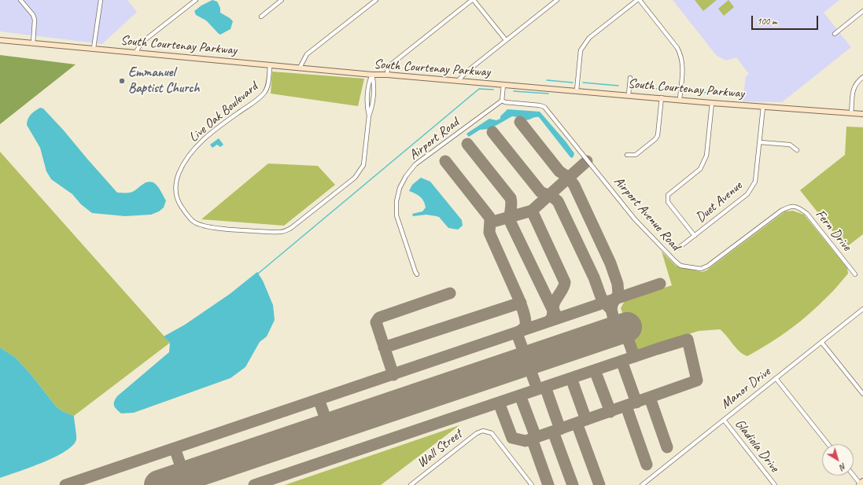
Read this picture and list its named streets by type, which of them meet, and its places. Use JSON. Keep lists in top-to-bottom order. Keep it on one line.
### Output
{"streets":{"main road":["South Courtenay Parkway"],"street":["Live Oak Boulevard","Airport Road","Duet Avenue","Airport Avenue Road","Fern Drive","Manor Drive","Gladiola Drive","Wall Street"]},"crossings":[["South Courtenay Parkway","Live Oak Boulevard"],["South Courtenay Parkway","Duet Avenue"],["Airport Road","Airport Avenue Road"],["Airport Avenue Road","Fern Drive"],["Manor Drive","Gladiola Drive"]],"places":["Emmanuel Baptist Church"],"scale_bar":"100 m","north":"bottom right"}
